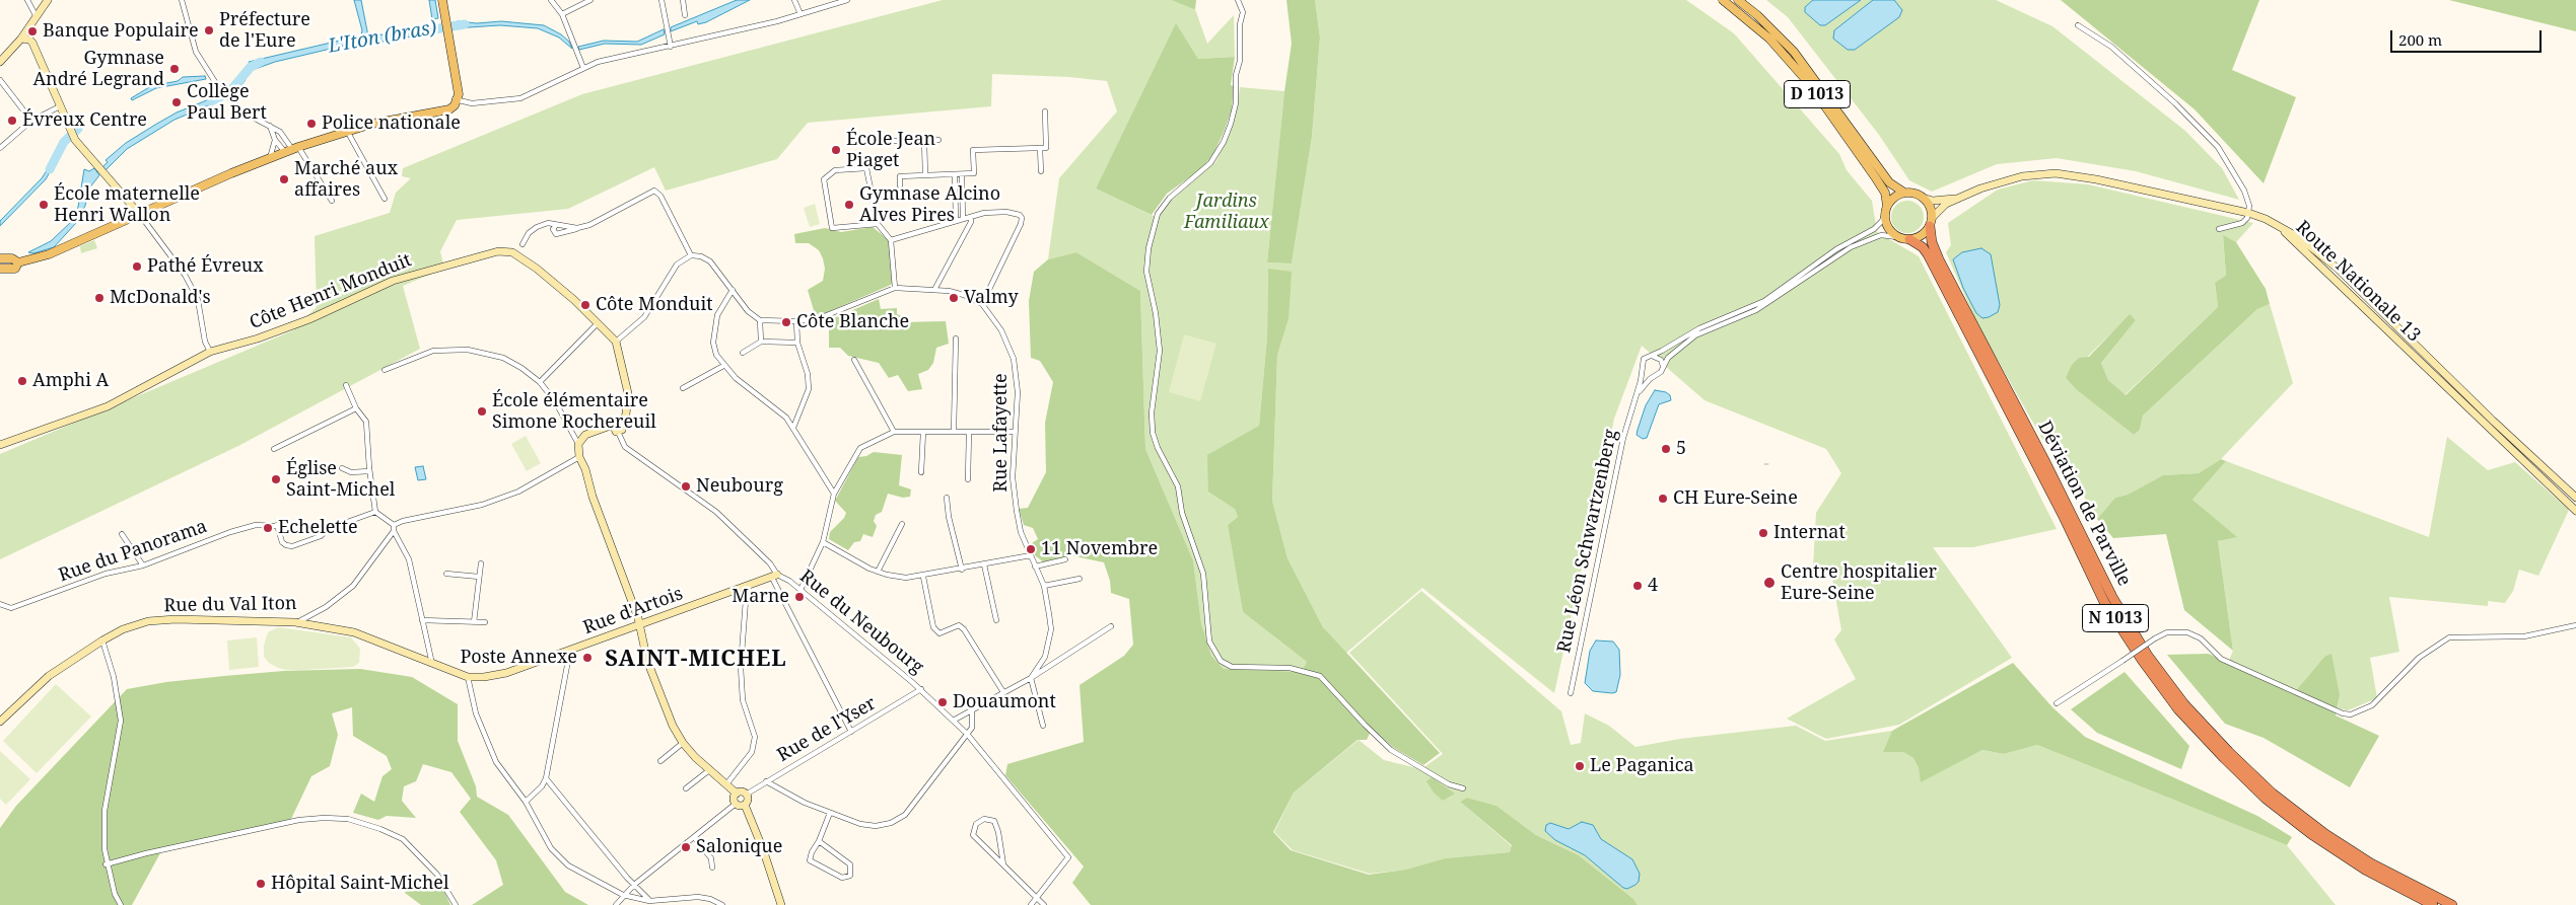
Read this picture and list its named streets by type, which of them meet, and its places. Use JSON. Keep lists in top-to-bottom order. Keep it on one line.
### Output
{"streets":{"highway":["Déviation de Parville","N 1013"],"main road":["D 1013"],"street":["Route Nationale 13","Côte Henri Monduit","Rue Lafayette","Rue Léon Schwartzenberg","Rue du Panorama","Rue du Val Iton","Rue d'Artois","Rue du Neubourg","Rue de l'Yser"]},"crossings":[["D 1013","Déviation de Parville"],["Rue du Val Iton","Rue d'Artois"],["Rue d'Artois","Rue du Neubourg"],["Rue du Neubourg","Rue de l'Yser"]],"districts":["SAINT-MICHEL"],"water":["L'Iton (bras)"],"parks":["Jardins Familiaux"],"places":["Préfecture de l'Eure","Banque Populaire","Gymnase André Legrand","Collège Paul Bert","Évreux Centre","Police nationale","École Jean Piaget","Marché aux affaires","École maternelle Henri Wallon","Gymnase Alcino Alves Pires","Pathé Évreux","McDonald's","Valmy","Côte Monduit","Côte Blanche","Amphi A","École élémentaire Simone Rochereuil","5","Église Saint-Michel","Neubourg","CH Eure-Seine","Echelette","Internat","11 Novembre","Centre hospitalier Eure-Seine","4","Marne","Poste Annexe","Douaumont","Le Paganica","Salonique","Hôpital Saint-Michel"],"scale_bar":"200 m"}
